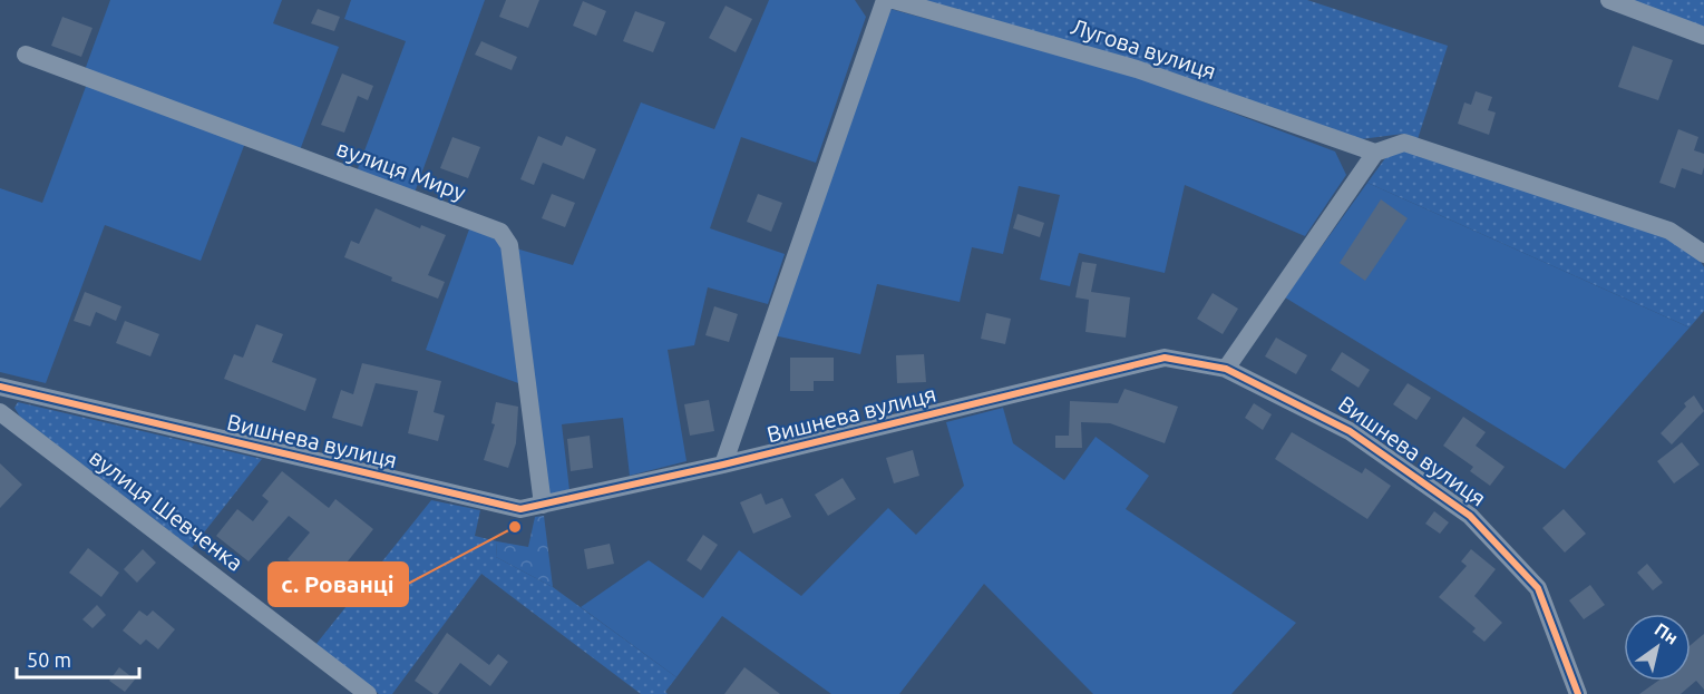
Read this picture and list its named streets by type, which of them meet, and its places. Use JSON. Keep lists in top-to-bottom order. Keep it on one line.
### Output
{"streets":{"street":["Лугова вулиця","вулиця Миру","Вишнева вулиця","вулиця Шевченка"]},"crossings":[["вулиця Миру","Вишнева вулиця"]],"places":["с. Рованці"],"scale_bar":"50 m","north":"top right"}
